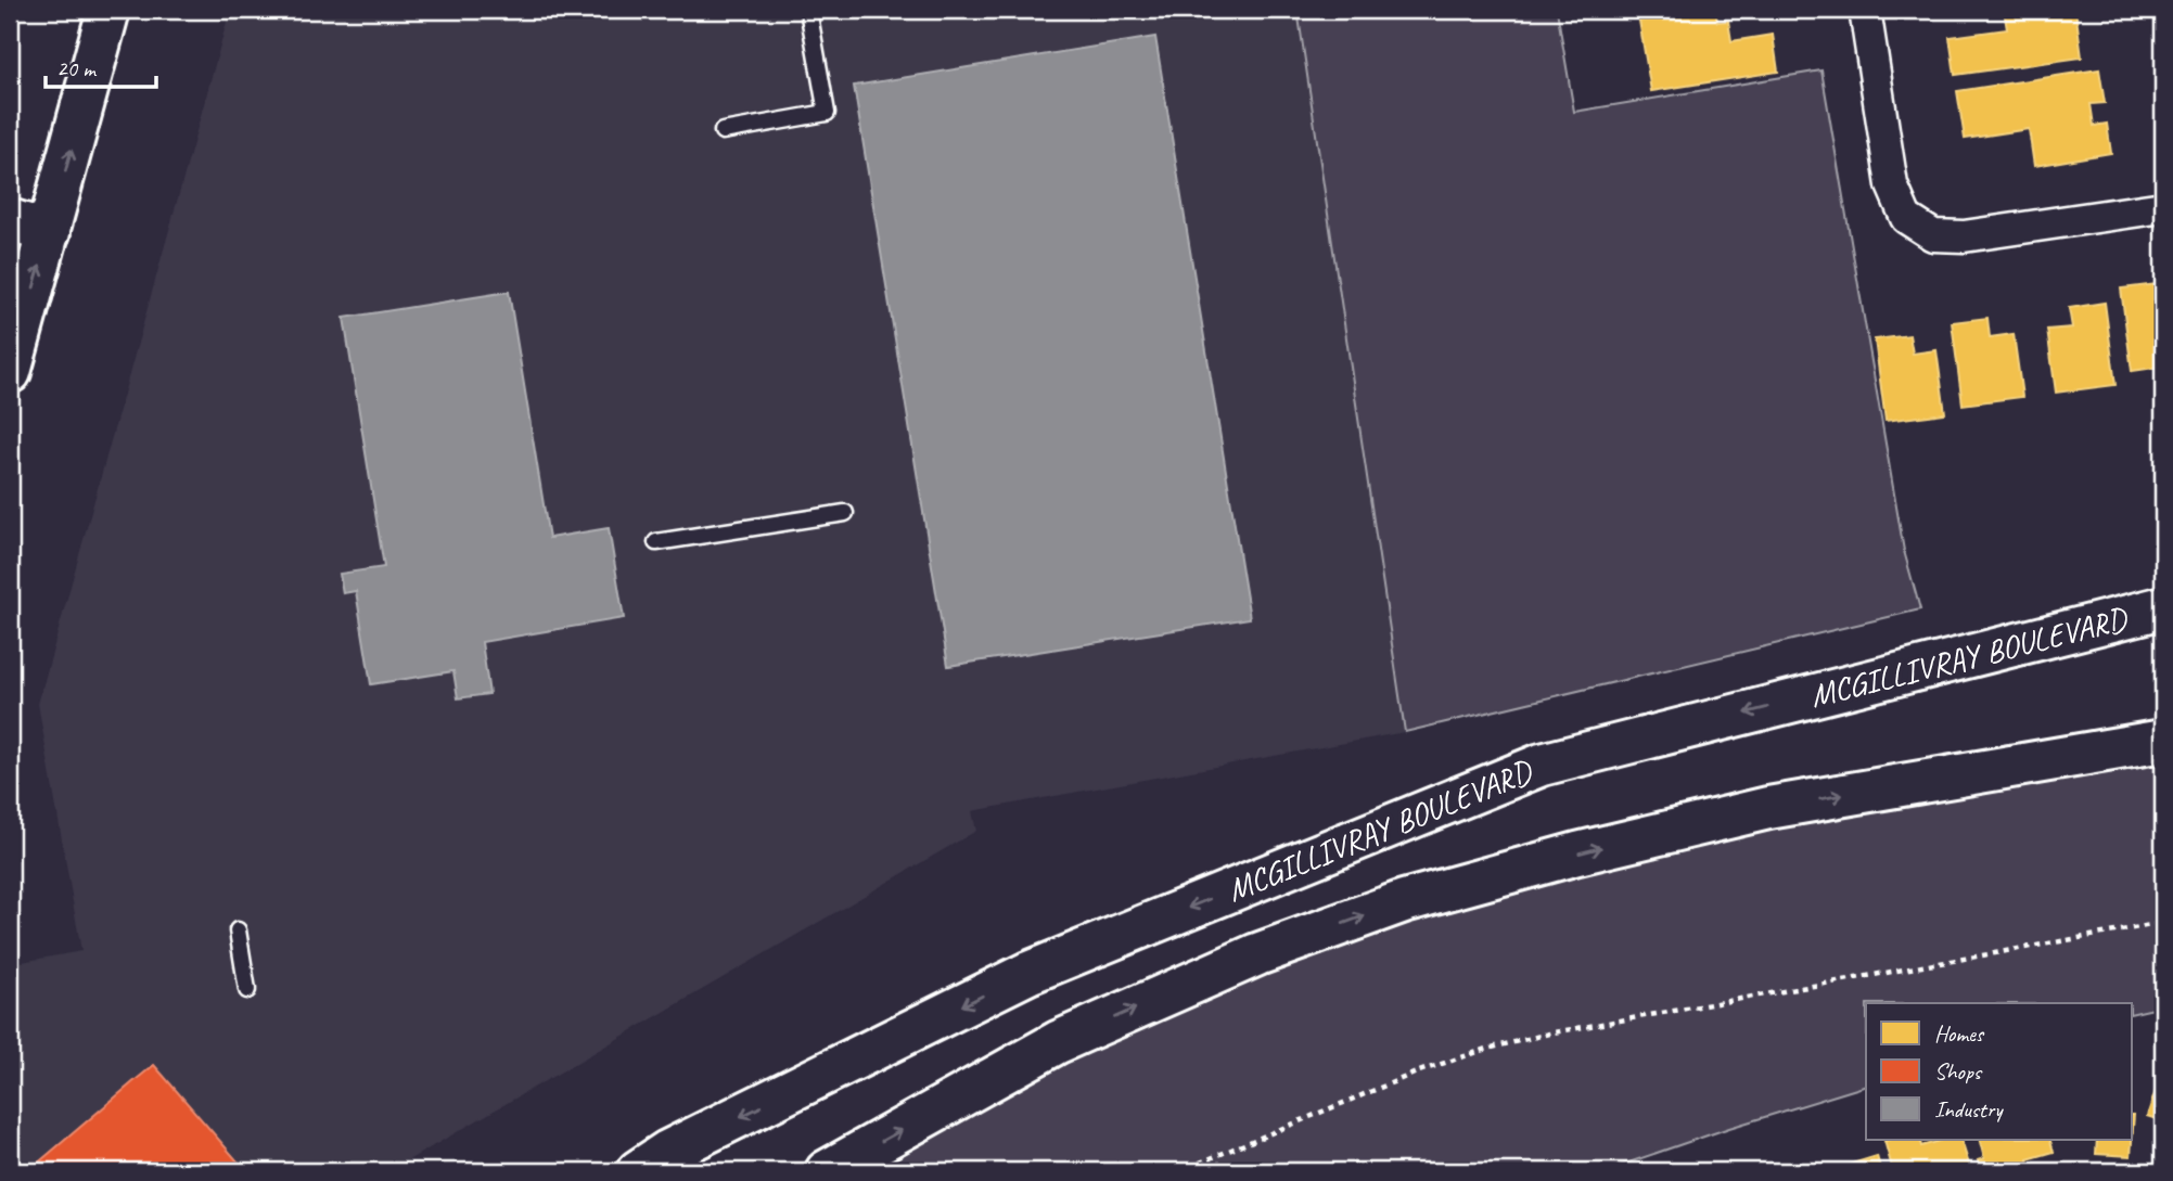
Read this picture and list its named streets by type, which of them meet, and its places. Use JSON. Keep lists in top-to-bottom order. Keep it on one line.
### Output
{"streets":{"main road":["MCGILLIVRAY BOULEVARD"]},"legend":["Homes","Shops","Industry"],"scale_bar":"20 m"}
